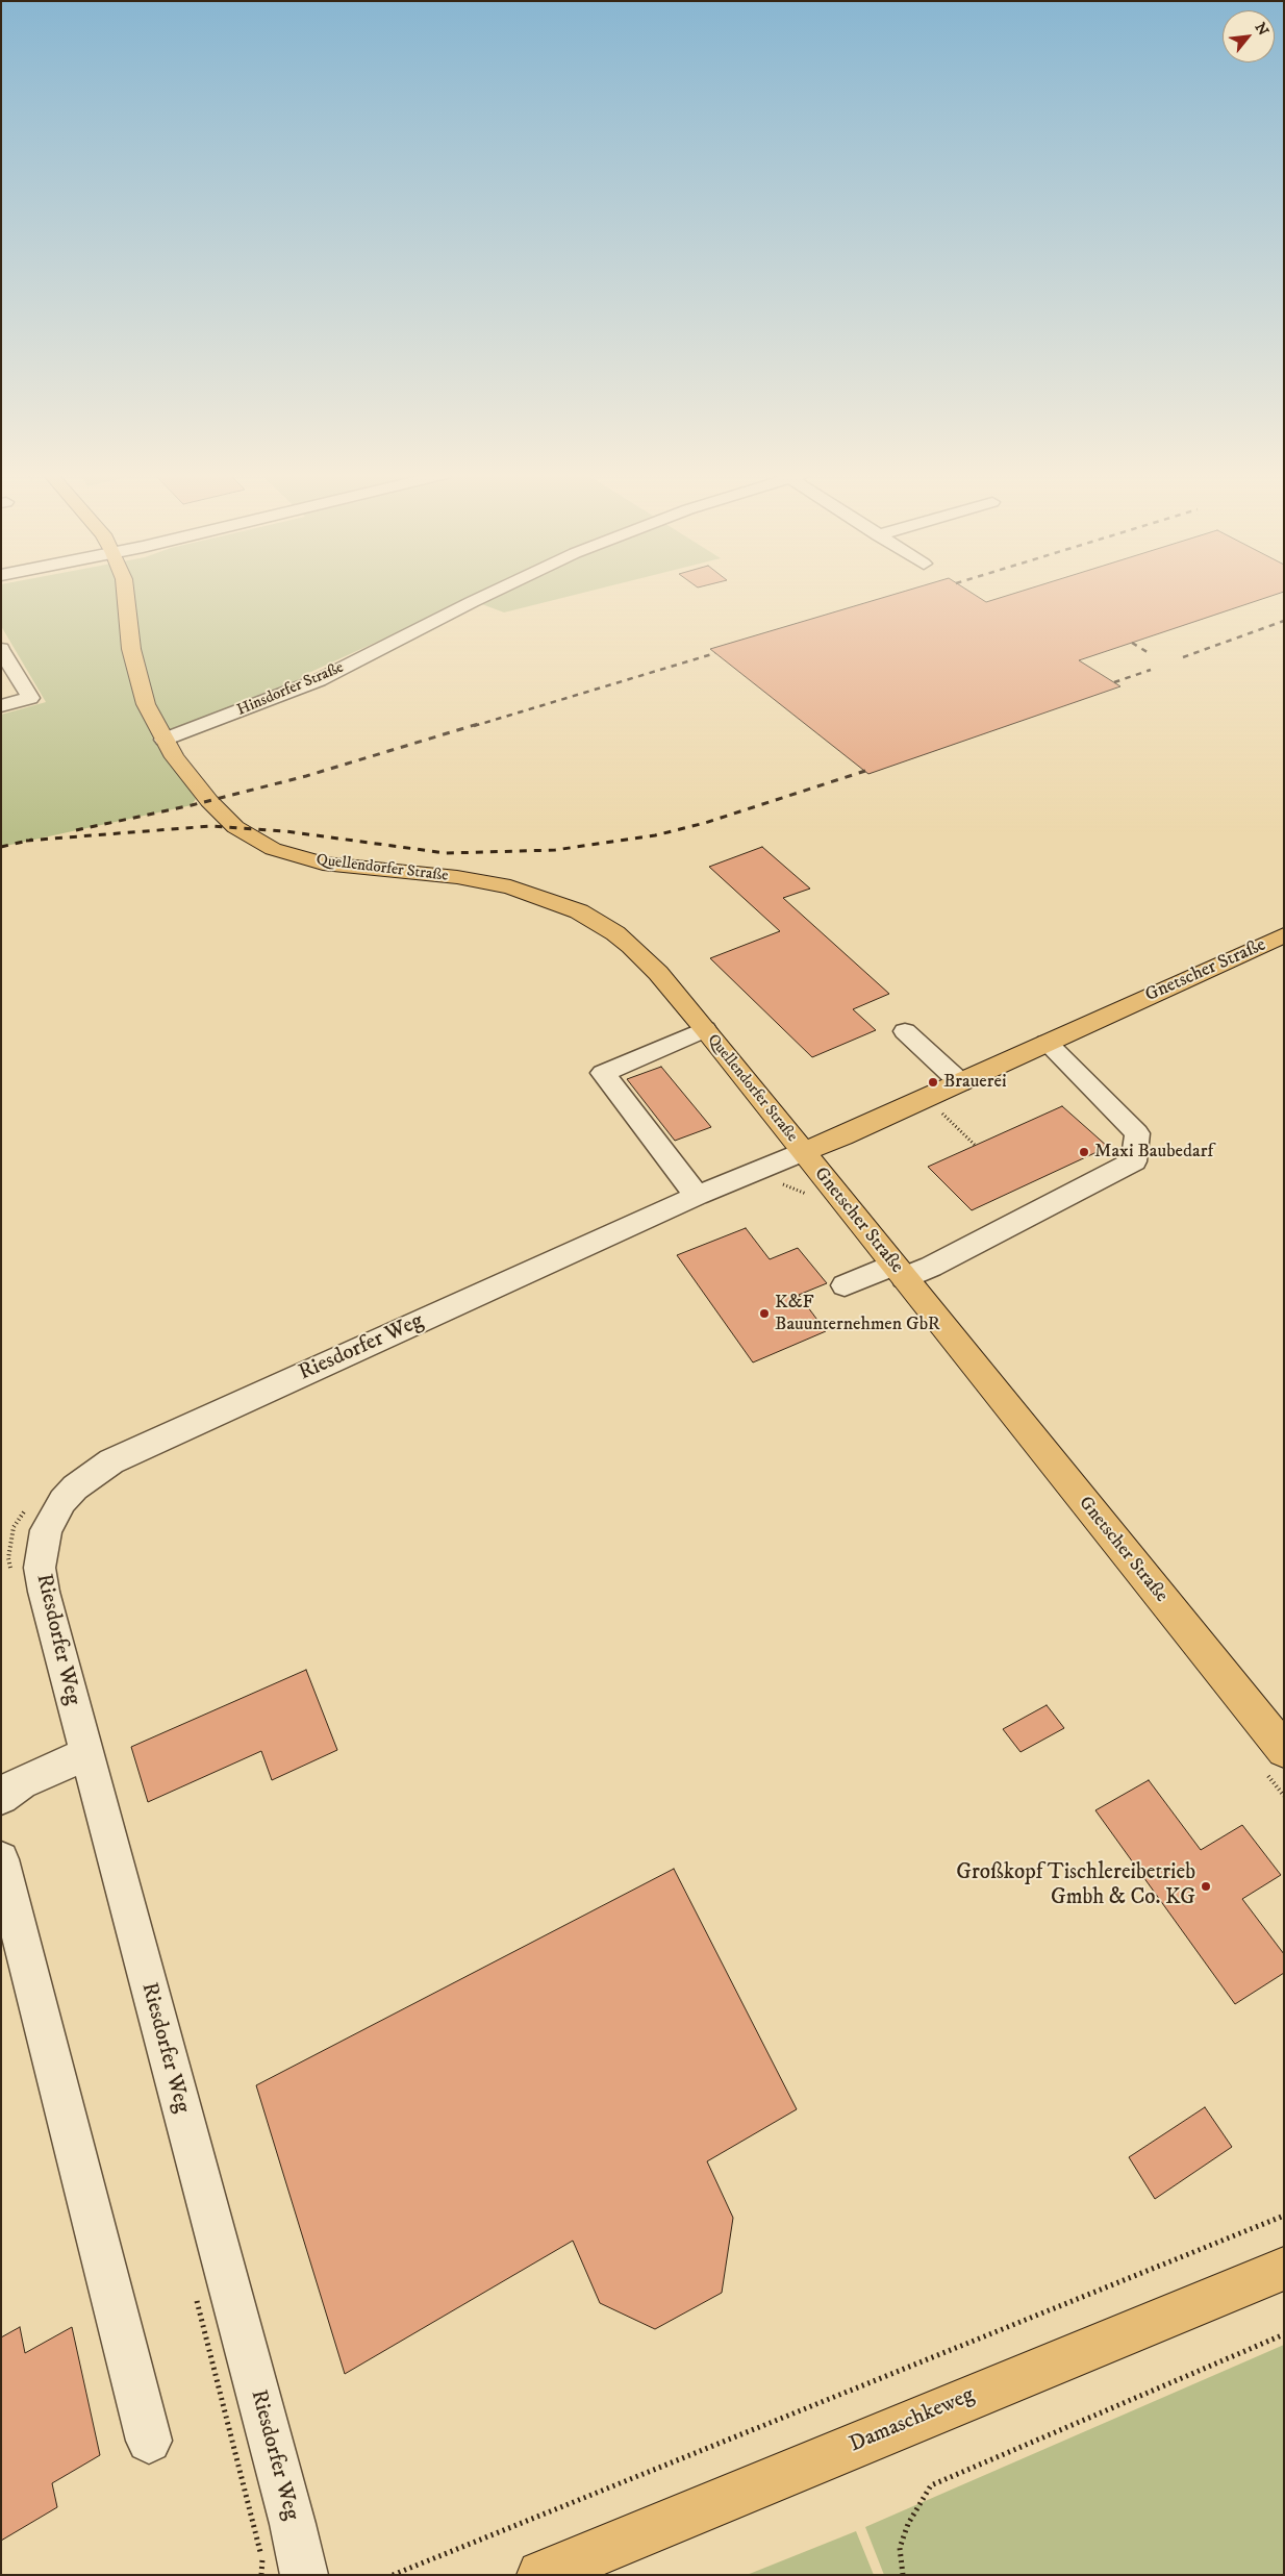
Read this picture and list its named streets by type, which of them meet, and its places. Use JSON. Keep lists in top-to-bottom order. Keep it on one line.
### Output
{"streets":{"main road":["Quellendorfer Straße","Gnetscher Straße","Damaschkeweg"],"street":["Hinsdorfer Straße","Riesdorfer Weg"]},"crossings":[["Hinsdorfer Straße","Quellendorfer Straße"],["Quellendorfer Straße","Gnetscher Straße"],["Quellendorfer Straße","Riesdorfer Weg"],["Gnetscher Straße","Riesdorfer Weg"]],"places":["Brauerei","Maxi Baubedarf","K&F Bauunternehmen GbR","Großkopf Tischlereibetrieb Gmbh & Co. KG"],"north":"top right"}
